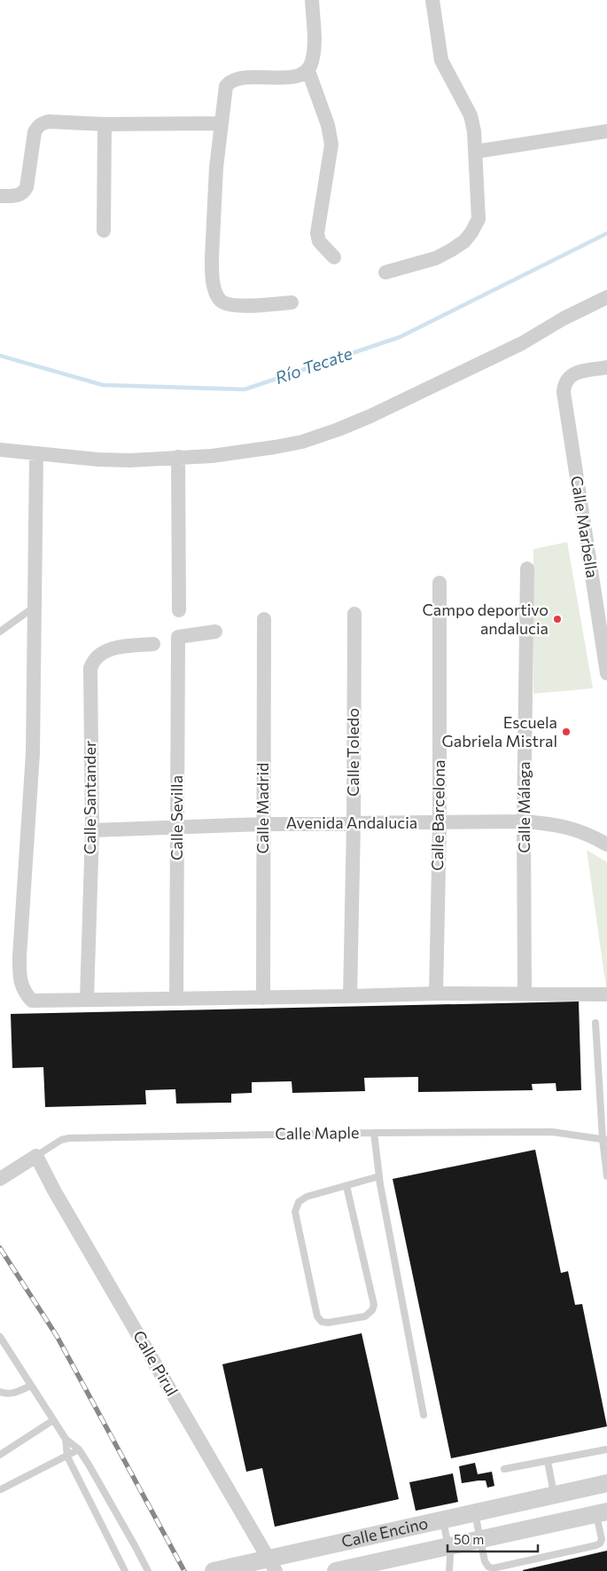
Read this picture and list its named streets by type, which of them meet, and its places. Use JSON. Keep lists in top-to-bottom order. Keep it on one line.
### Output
{"streets":{"street":["Calle Marbella","Calle Toledo","Calle Santander","Calle Málaga","Calle Madrid","Calle Barcelona","Calle Sevilla","Avenida Andalucia","Calle Pirul","Calle Encino"],"lane":["Calle Maple"]},"crossings":[["Calle Toledo","Avenida Andalucia"],["Calle Santander","Avenida Andalucia"],["Calle Málaga","Avenida Andalucia"],["Calle Madrid","Avenida Andalucia"],["Calle Barcelona","Avenida Andalucia"],["Calle Sevilla","Avenida Andalucia"],["Calle Maple","Calle Pirul"],["Calle Pirul","Calle Encino"]],"water":["Río Tecate"],"places":["Campo deportivo andalucia","Escuela Gabriela Mistral"],"scale_bar":"50 m"}
